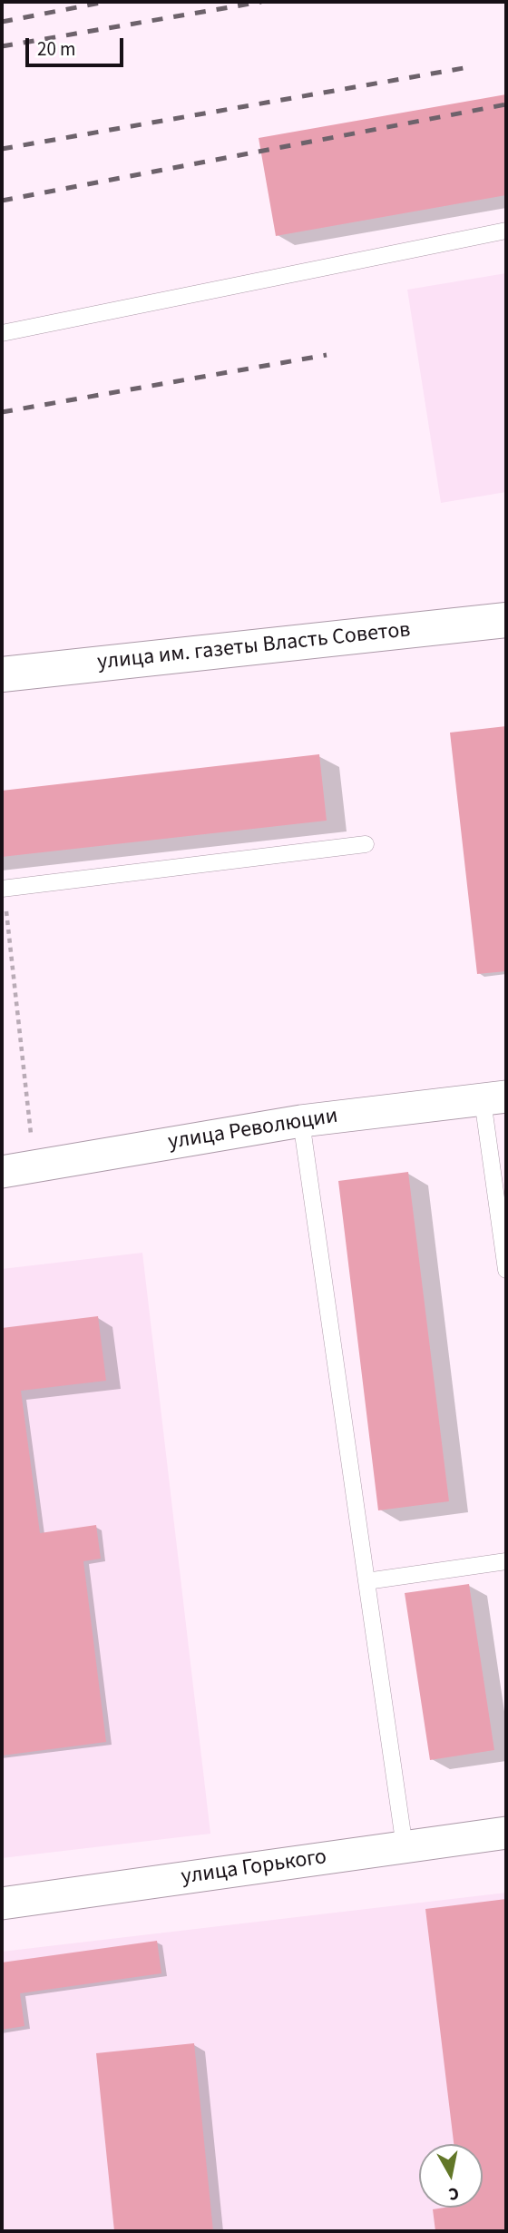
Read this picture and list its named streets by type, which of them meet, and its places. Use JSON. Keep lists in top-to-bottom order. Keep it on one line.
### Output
{"streets":{"street":["улица им. газеты Власть Советов","улица Революции","улица Горького"]},"scale_bar":"20 m","north":"bottom"}
